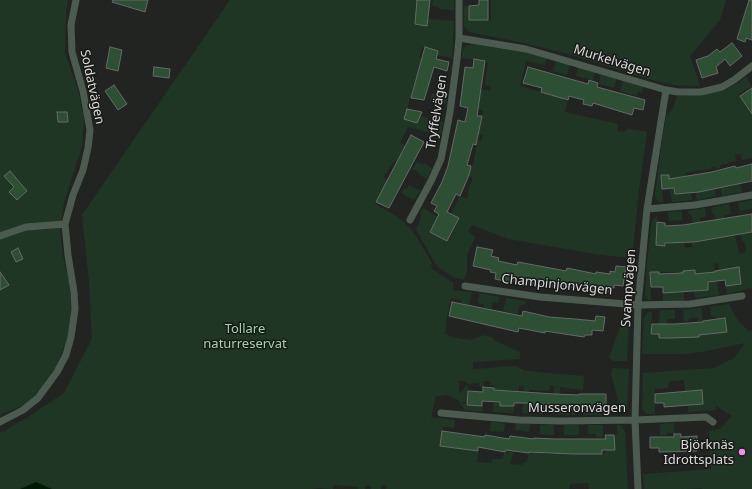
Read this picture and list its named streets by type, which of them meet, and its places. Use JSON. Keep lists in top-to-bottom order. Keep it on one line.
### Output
{"streets":{"street":["Murkelvägen","Soldatvägen","Tryffelvägen","Champinjonvägen","Svampvägen","Musseronvägen"]},"crossings":[["Murkelvägen","Tryffelvägen"],["Murkelvägen","Svampvägen"],["Champinjonvägen","Svampvägen"],["Svampvägen","Musseronvägen"]],"parks":["Tollare naturreservat"],"places":["Björknäs Idrottsplats"]}
